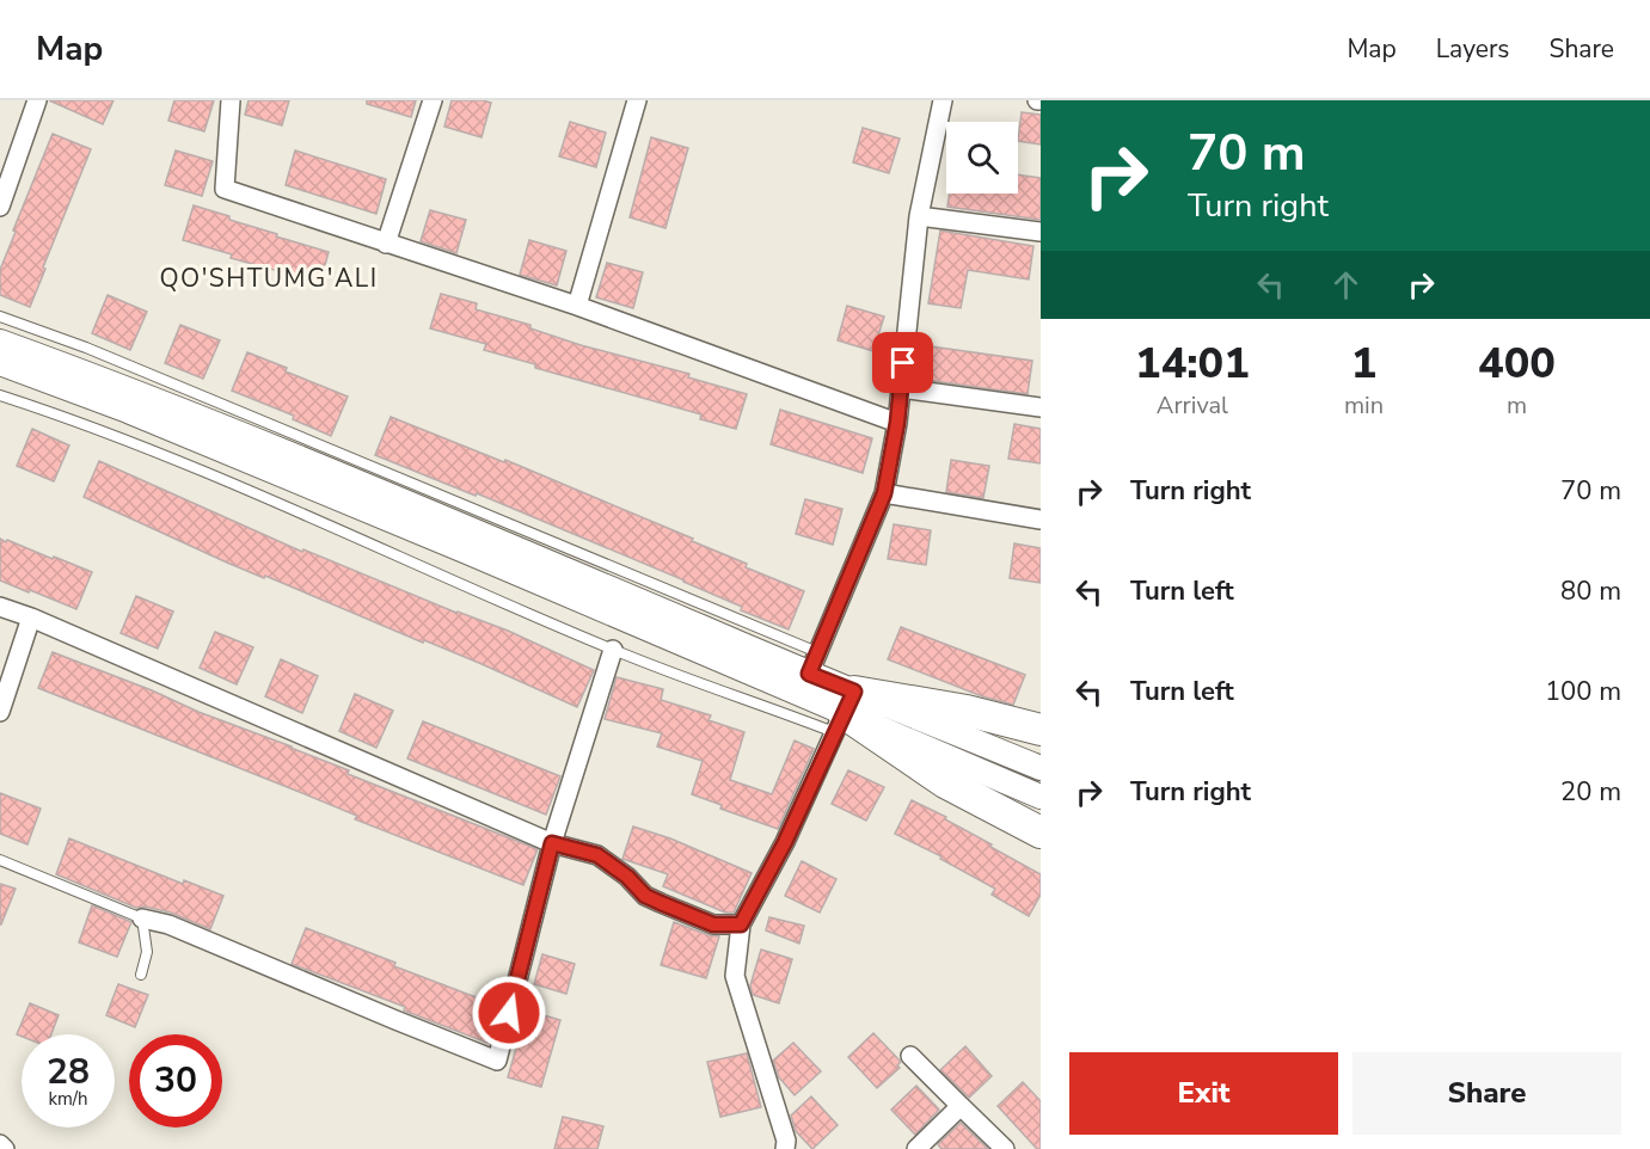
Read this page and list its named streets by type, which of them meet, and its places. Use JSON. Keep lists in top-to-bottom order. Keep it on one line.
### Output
{"districts":["QO'SHTUMG'ALI"],"page":{"header":"Map","nav":["Map","Layers","Share"],"turn":["70 m","Turn right"],"eta":["14:01","Arrival","1","min","400","m"],"list":[{"name":"Turn right","value":"70 m"},{"name":"Turn left","value":"80 m"},{"name":"Turn left","value":"100 m"},{"name":"Turn right","value":"20 m"}],"speed":"28 km/h","limit":"30","buttons":["Exit","Share"]}}
